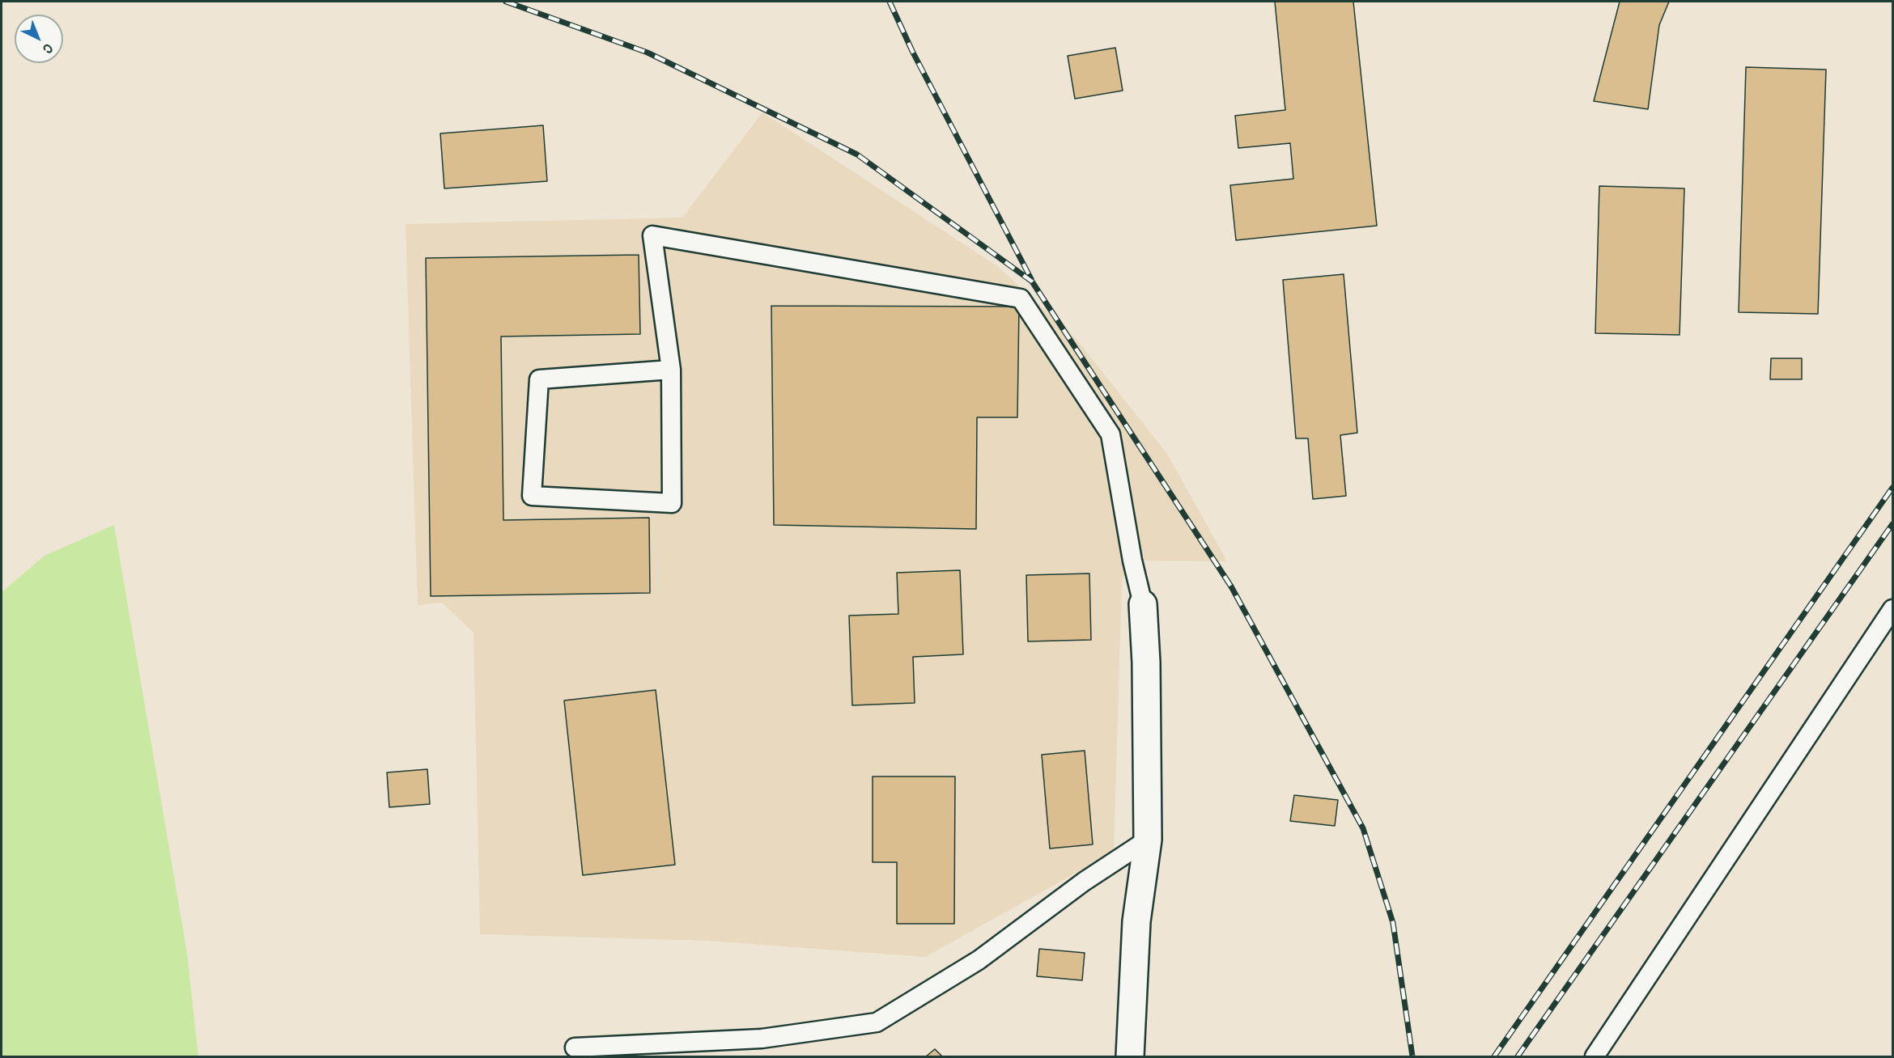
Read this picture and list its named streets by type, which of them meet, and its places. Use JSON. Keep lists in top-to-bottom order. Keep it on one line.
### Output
{"north":"bottom right"}
